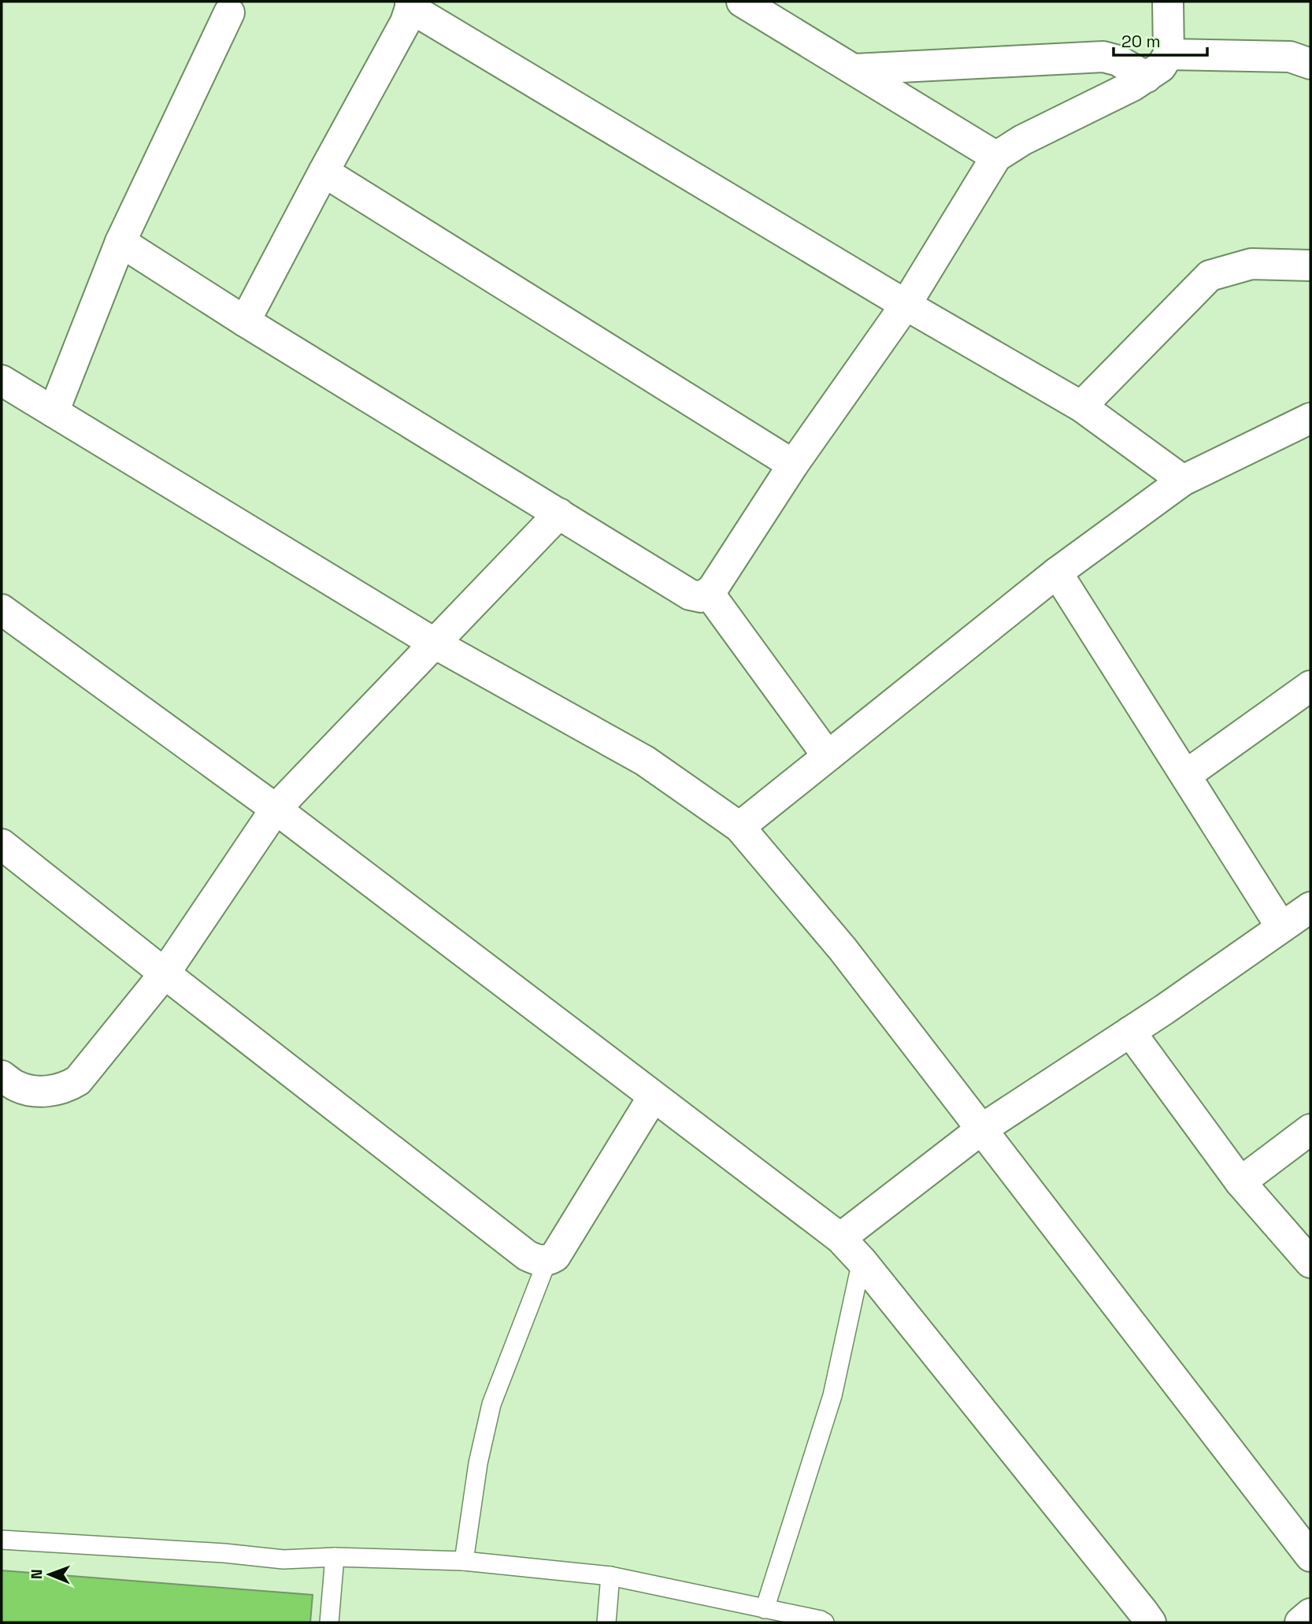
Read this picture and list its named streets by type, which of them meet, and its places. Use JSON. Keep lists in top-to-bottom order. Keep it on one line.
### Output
{"scale_bar":"20 m","north":"left"}
